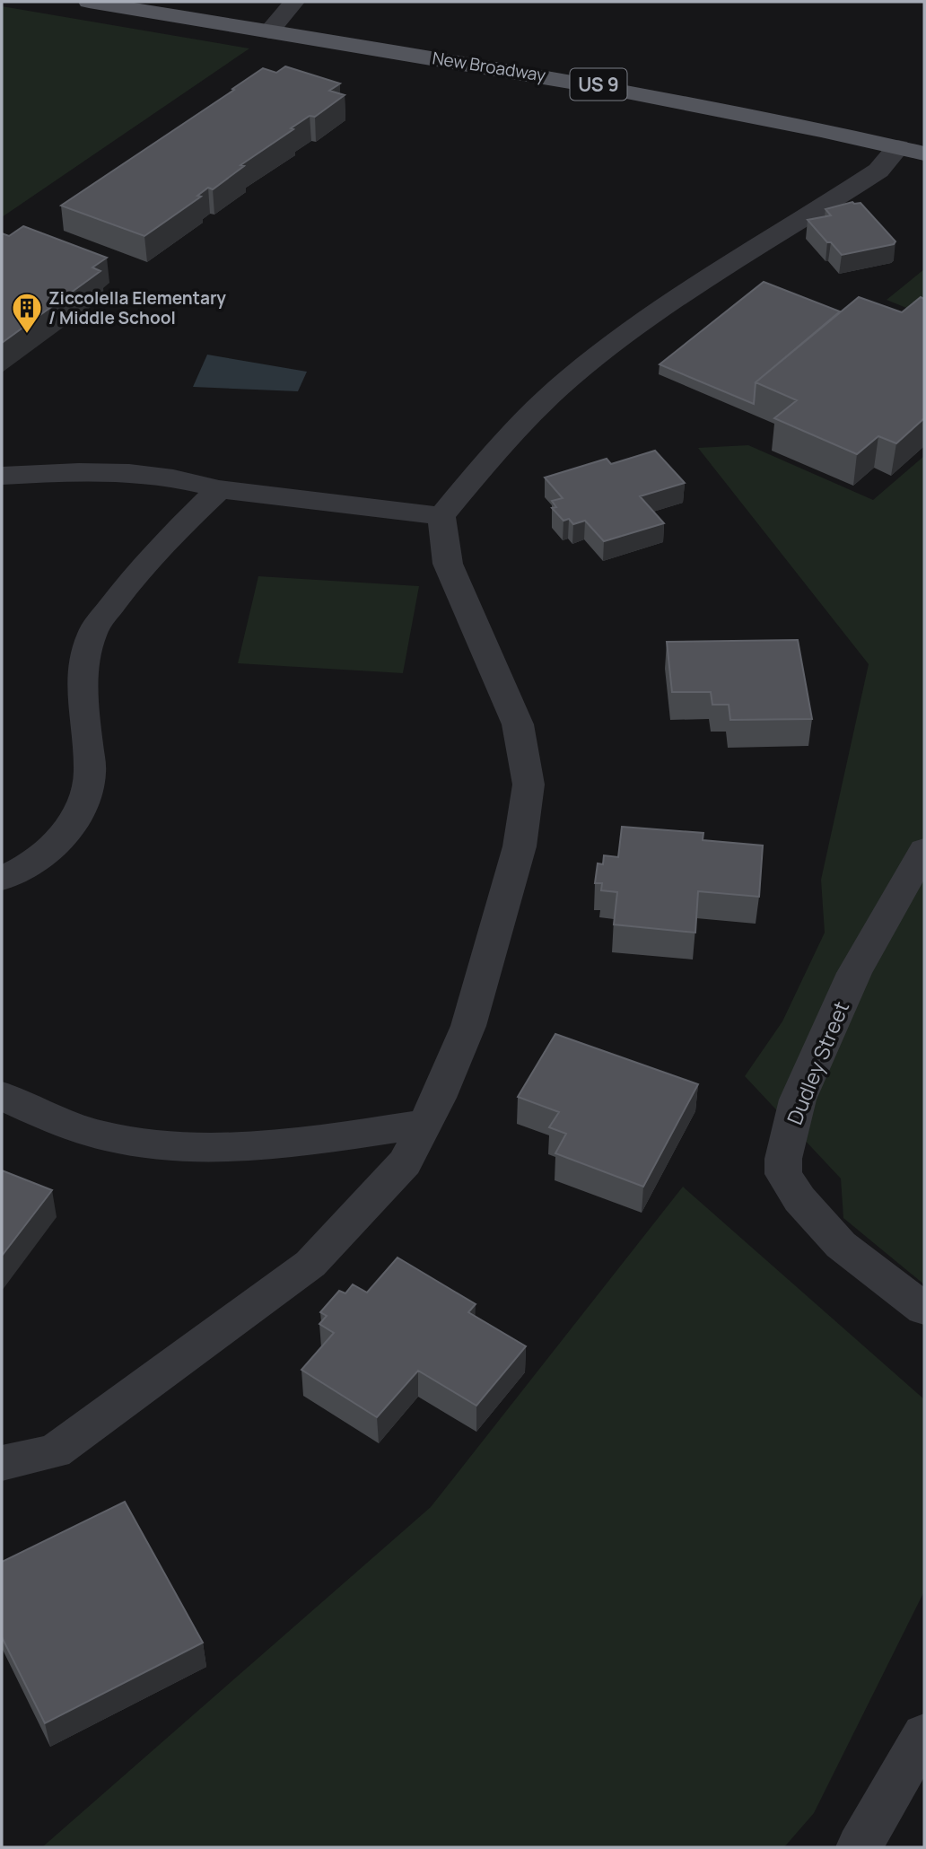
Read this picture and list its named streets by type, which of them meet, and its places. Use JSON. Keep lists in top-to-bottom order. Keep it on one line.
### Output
{"streets":{"main road":["New Broadway","US 9"],"street":["Dudley Street"]},"places":{"building":["Ziccolella Elementary / Middle School"]}}
